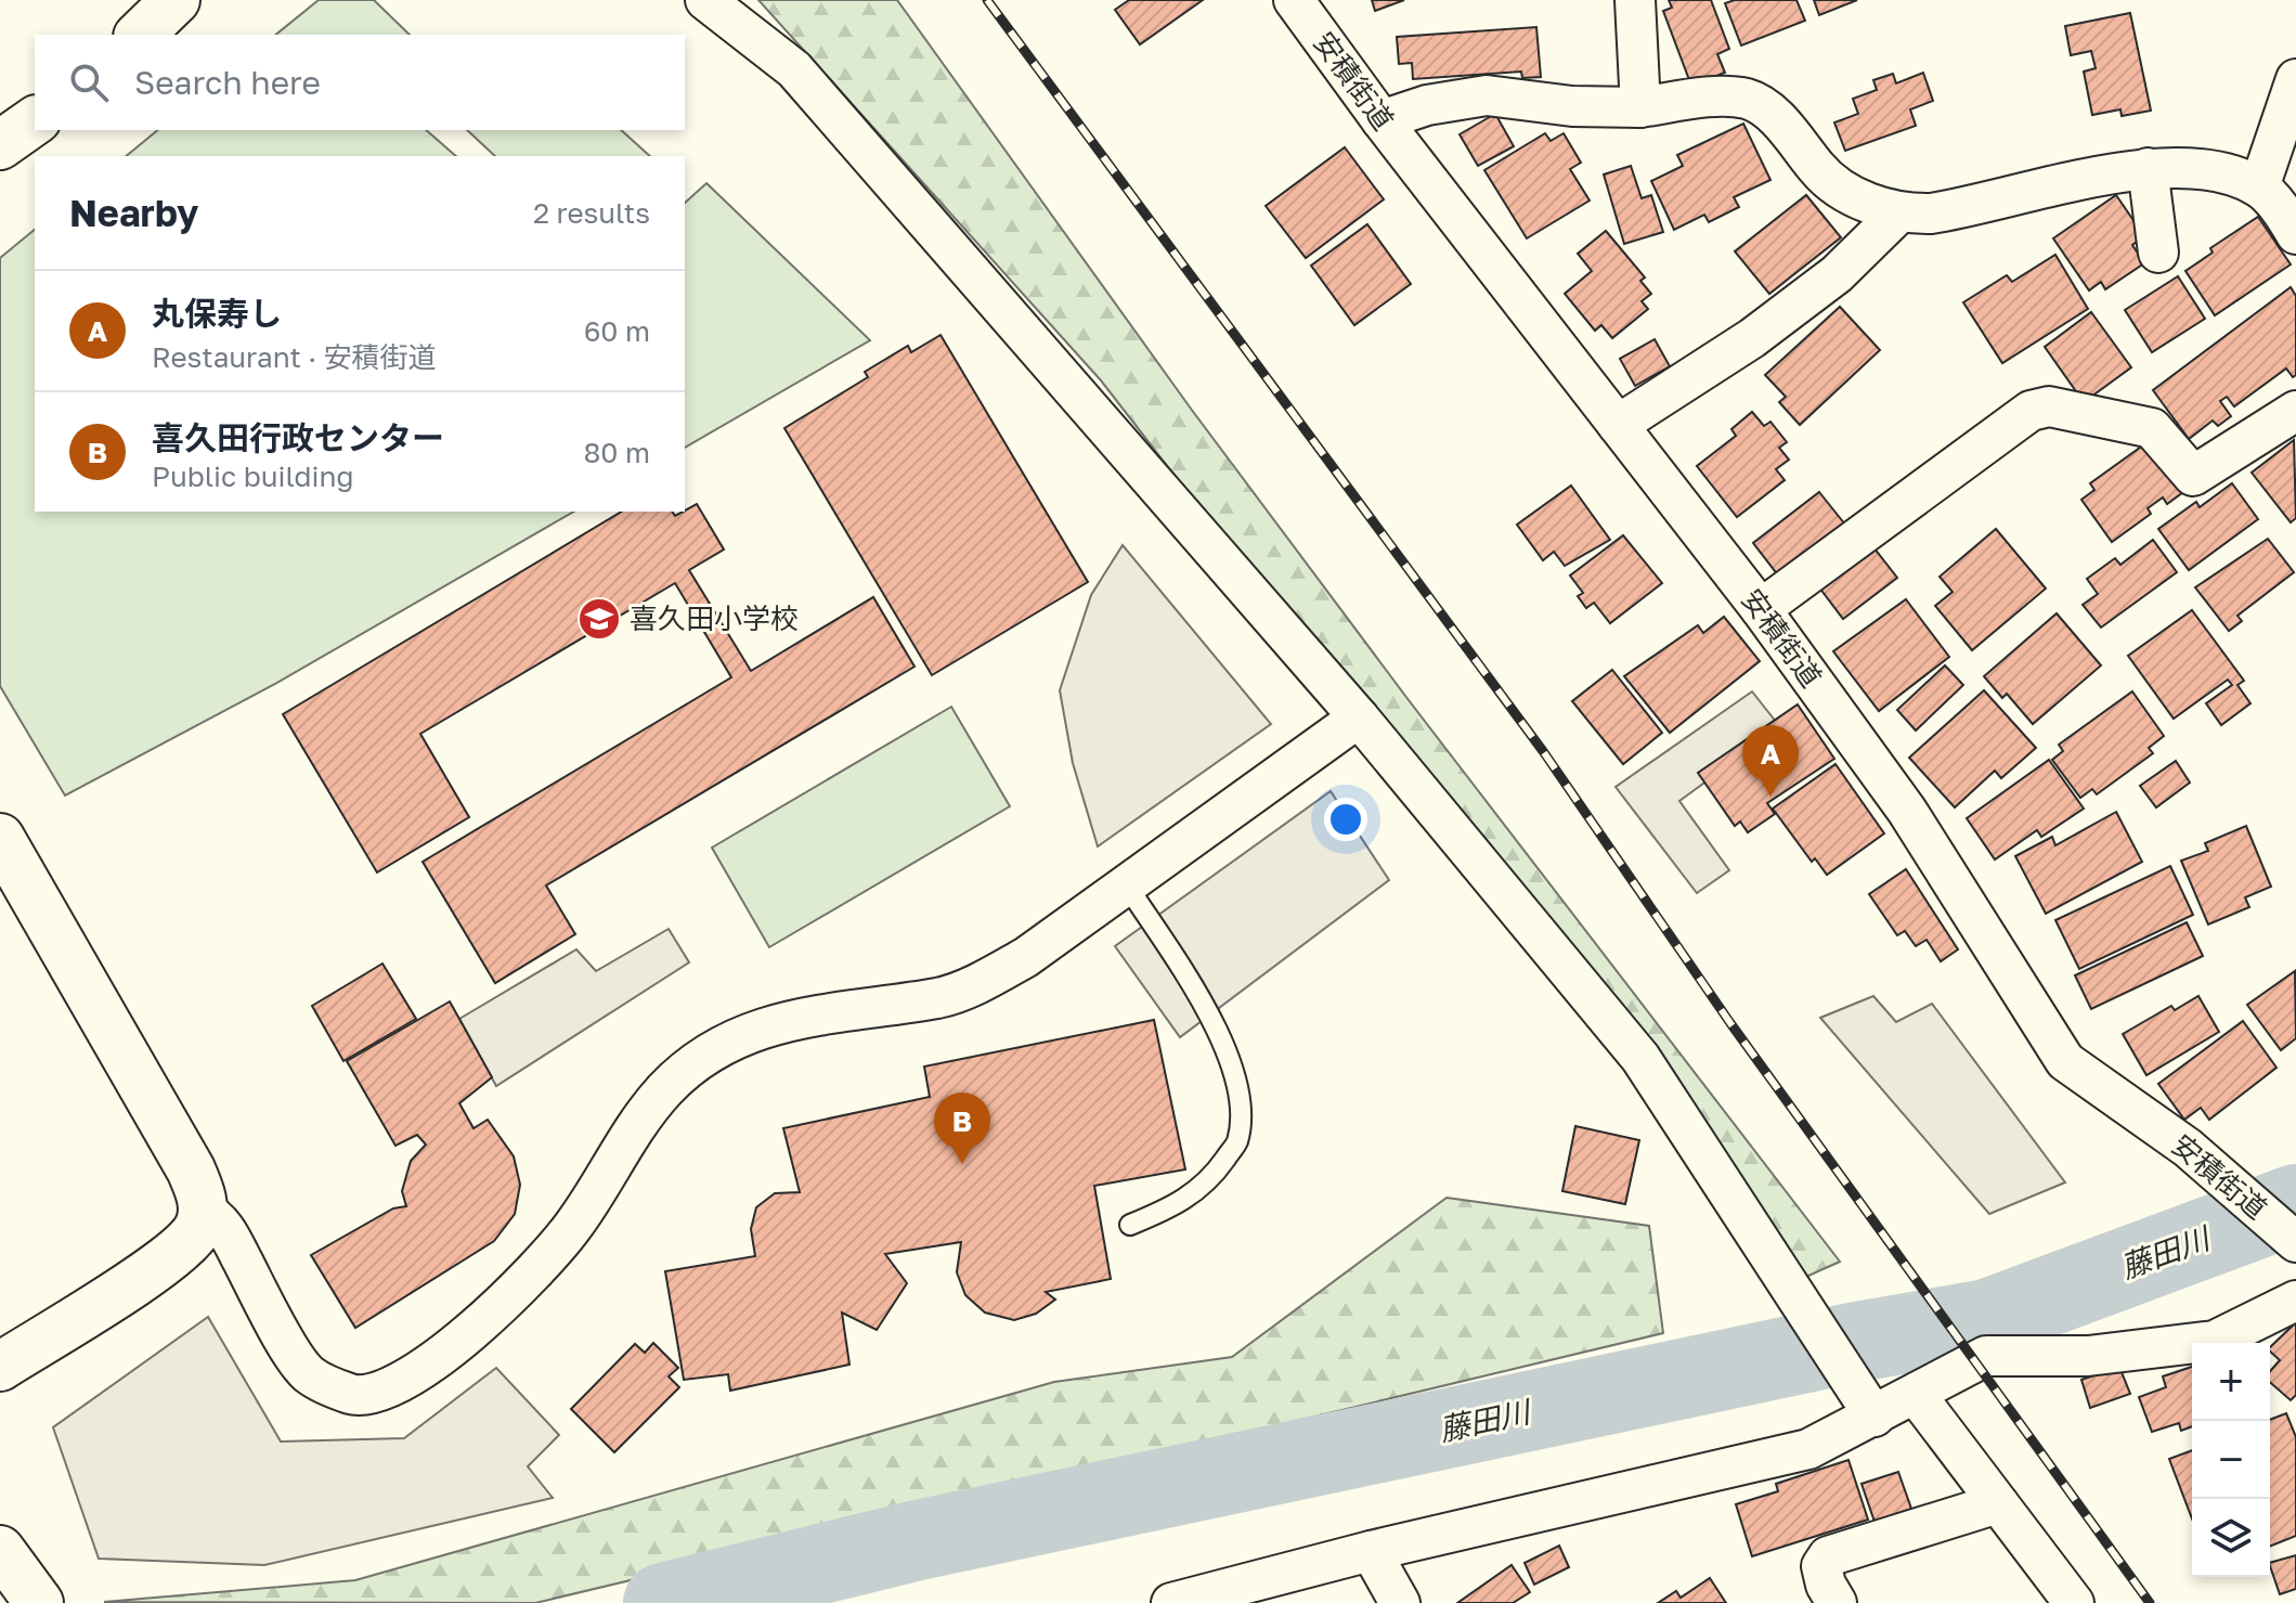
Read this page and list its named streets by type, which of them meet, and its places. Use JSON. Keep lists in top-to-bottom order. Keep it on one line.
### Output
{"streets":{"street":["安積街道"]},"water":["藤田川"],"places":{"school or university":["喜久田小学校"]},"page":{"search":"Search here","heading":["Nearby","2 results"],"list":[{"mark":"A","name":"丸保寿し","note":"Restaurant · 安積街道","value":"60 m"},{"mark":"B","name":"喜久田行政センター","note":"Public building","value":"80 m"}],"pins":["A","B"],"map_buttons":["+","−"]}}
